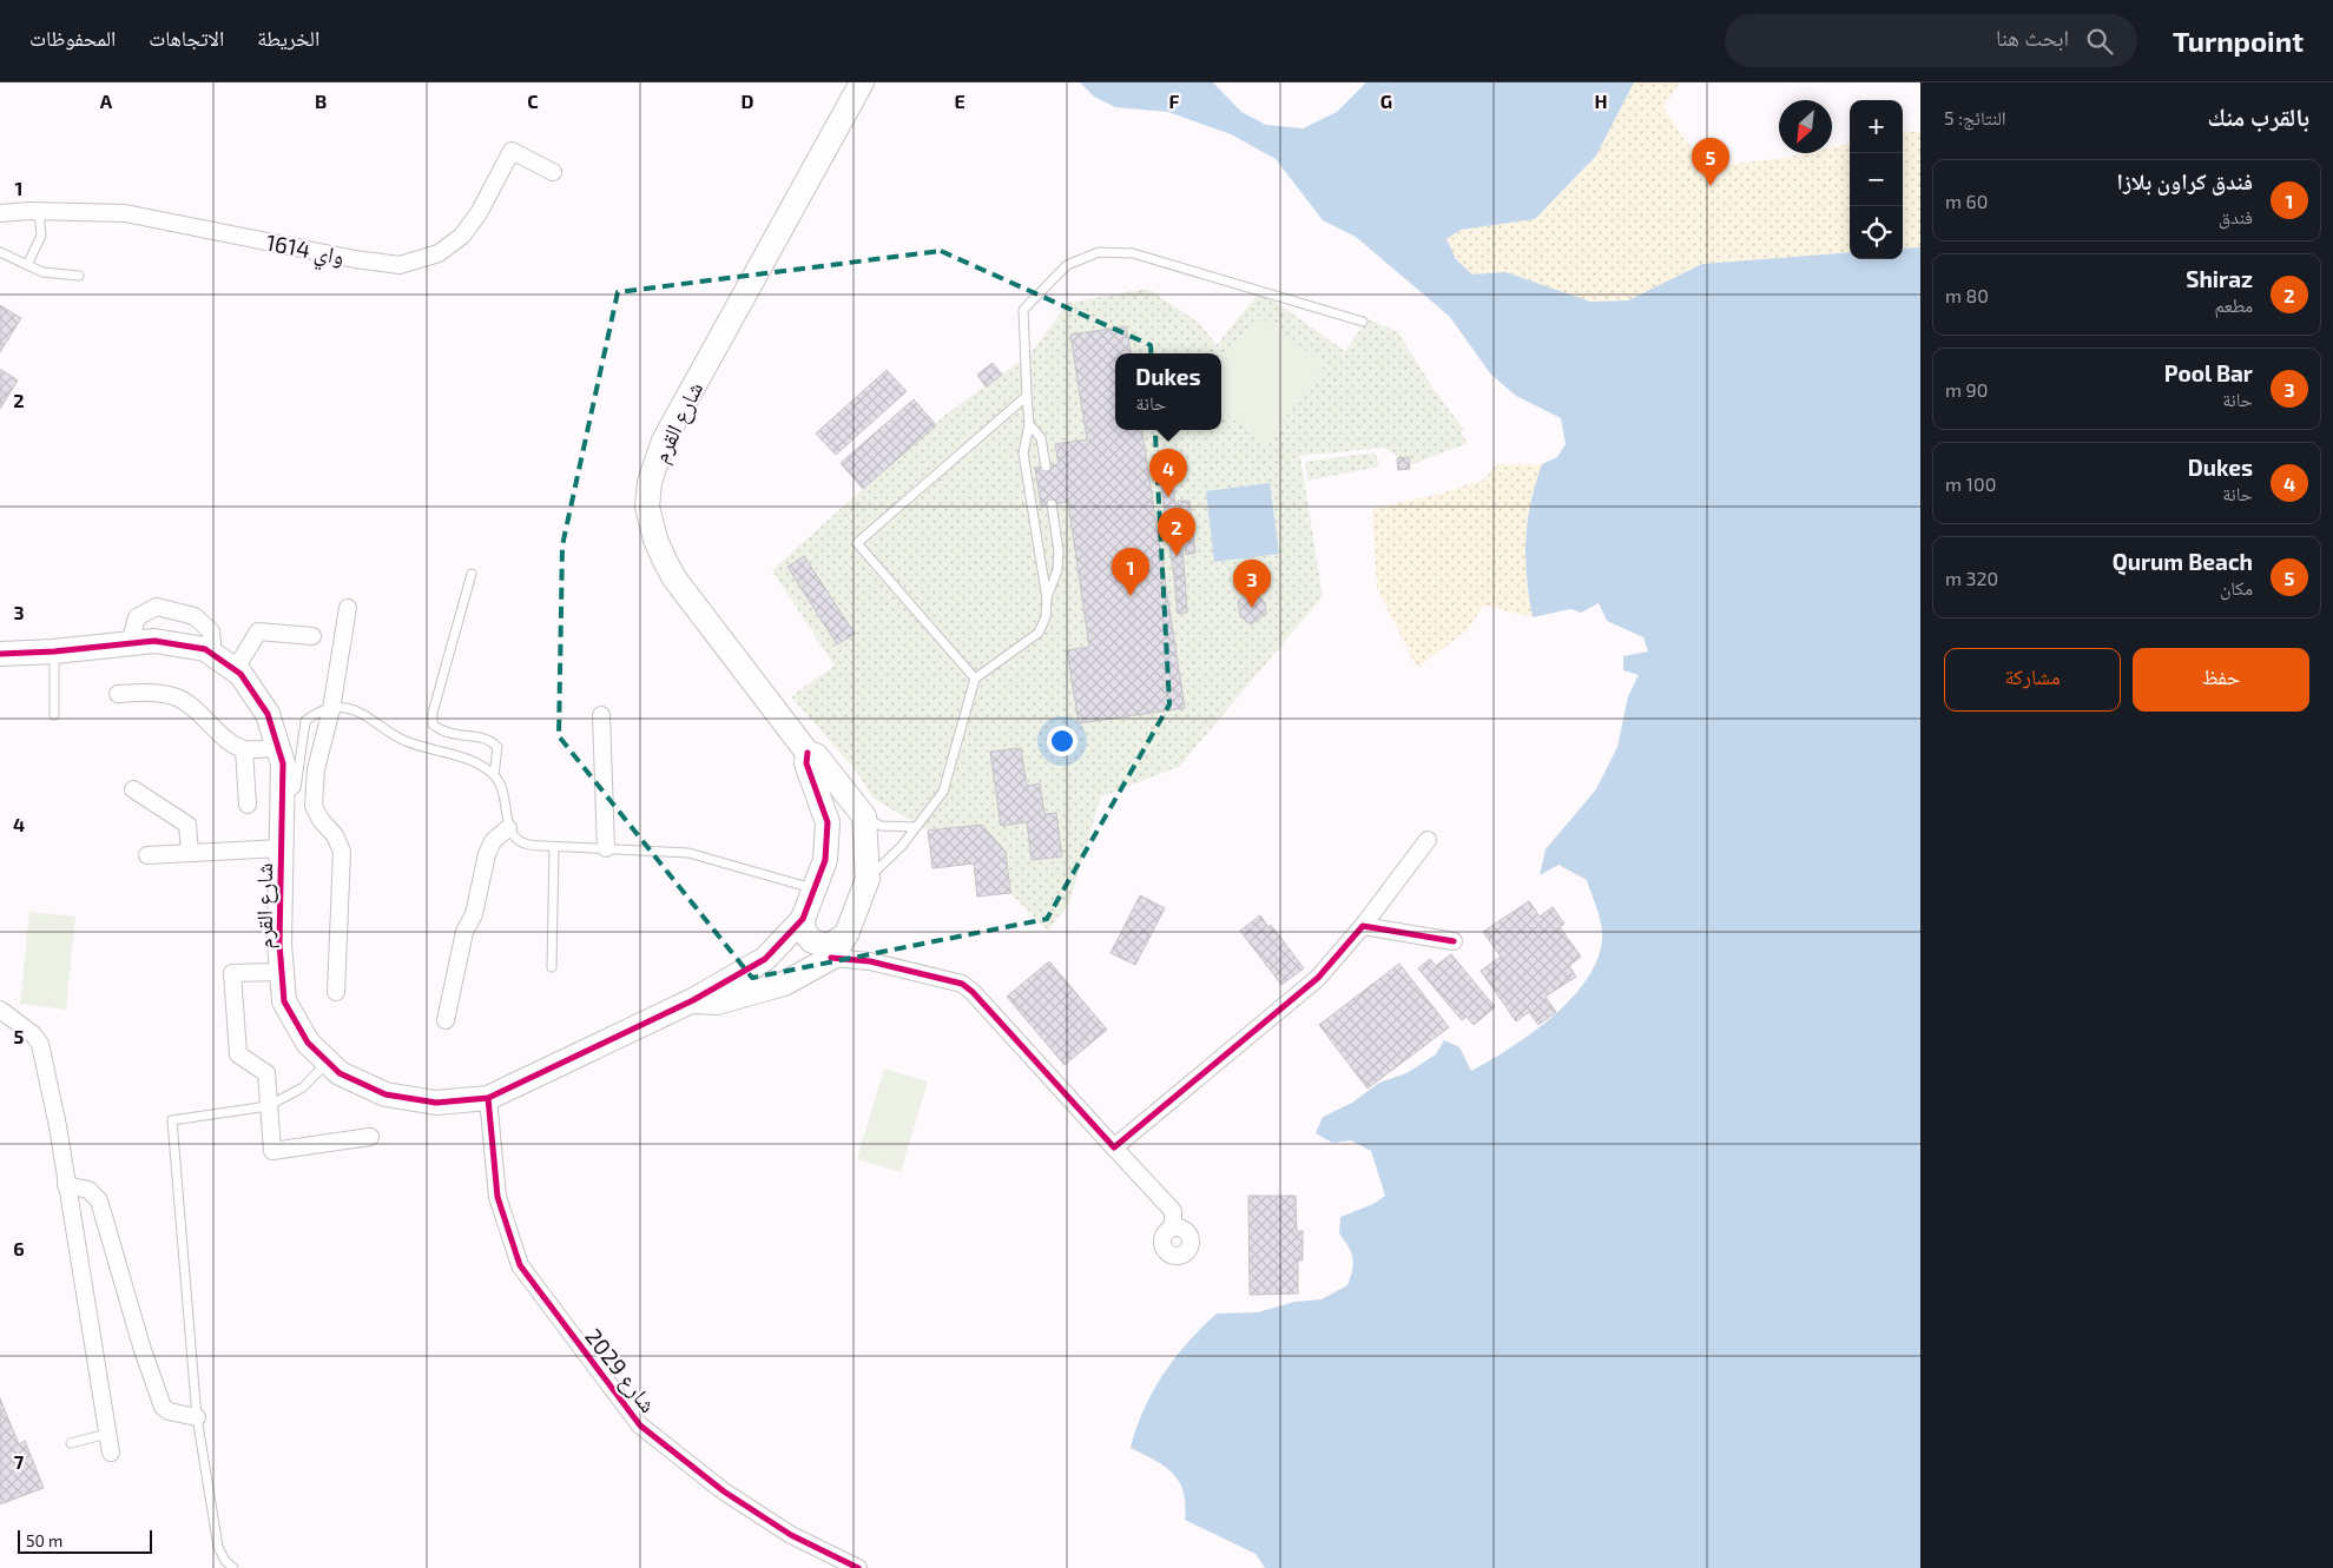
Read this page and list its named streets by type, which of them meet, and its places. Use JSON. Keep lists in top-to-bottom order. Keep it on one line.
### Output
{"streets":{"street":["واي 1614","شارع القرم","2029 شارع"]},"crossings":[["شارع القرم","2029 شارع"]],"scale_bar":"50 m","north":"bottom left","page":{"header":"Turnpoint","search":"ابحث هنا","nav":["الخريطة","الاتجاهات","المحفوظات"],"heading":["بالقرب منك","النتائج: 5"],"map_buttons":["+","−"],"pins":["5","4","2","1","3"],"list":[{"mark":"1","name":"فندق كراون بلازا","note":"فندق","value":"60 m"},{"mark":"2","name":"Shiraz","note":"مطعم","value":"80 m"},{"mark":"3","name":"Pool Bar","note":"حانة","value":"90 m"},{"mark":"4","name":"Dukes","note":"حانة","value":"100 m"},{"mark":"5","name":"Qurum Beach","note":"مكان","value":"320 m"}],"popup":["Dukes","حانة"],"buttons":["حفظ","مشاركة"],"scale":"50 m"},"grid":{"columns":["A","B","C","D","E","F","G","H"],"rows":["1","2","3","4","5","6","7"]}}
